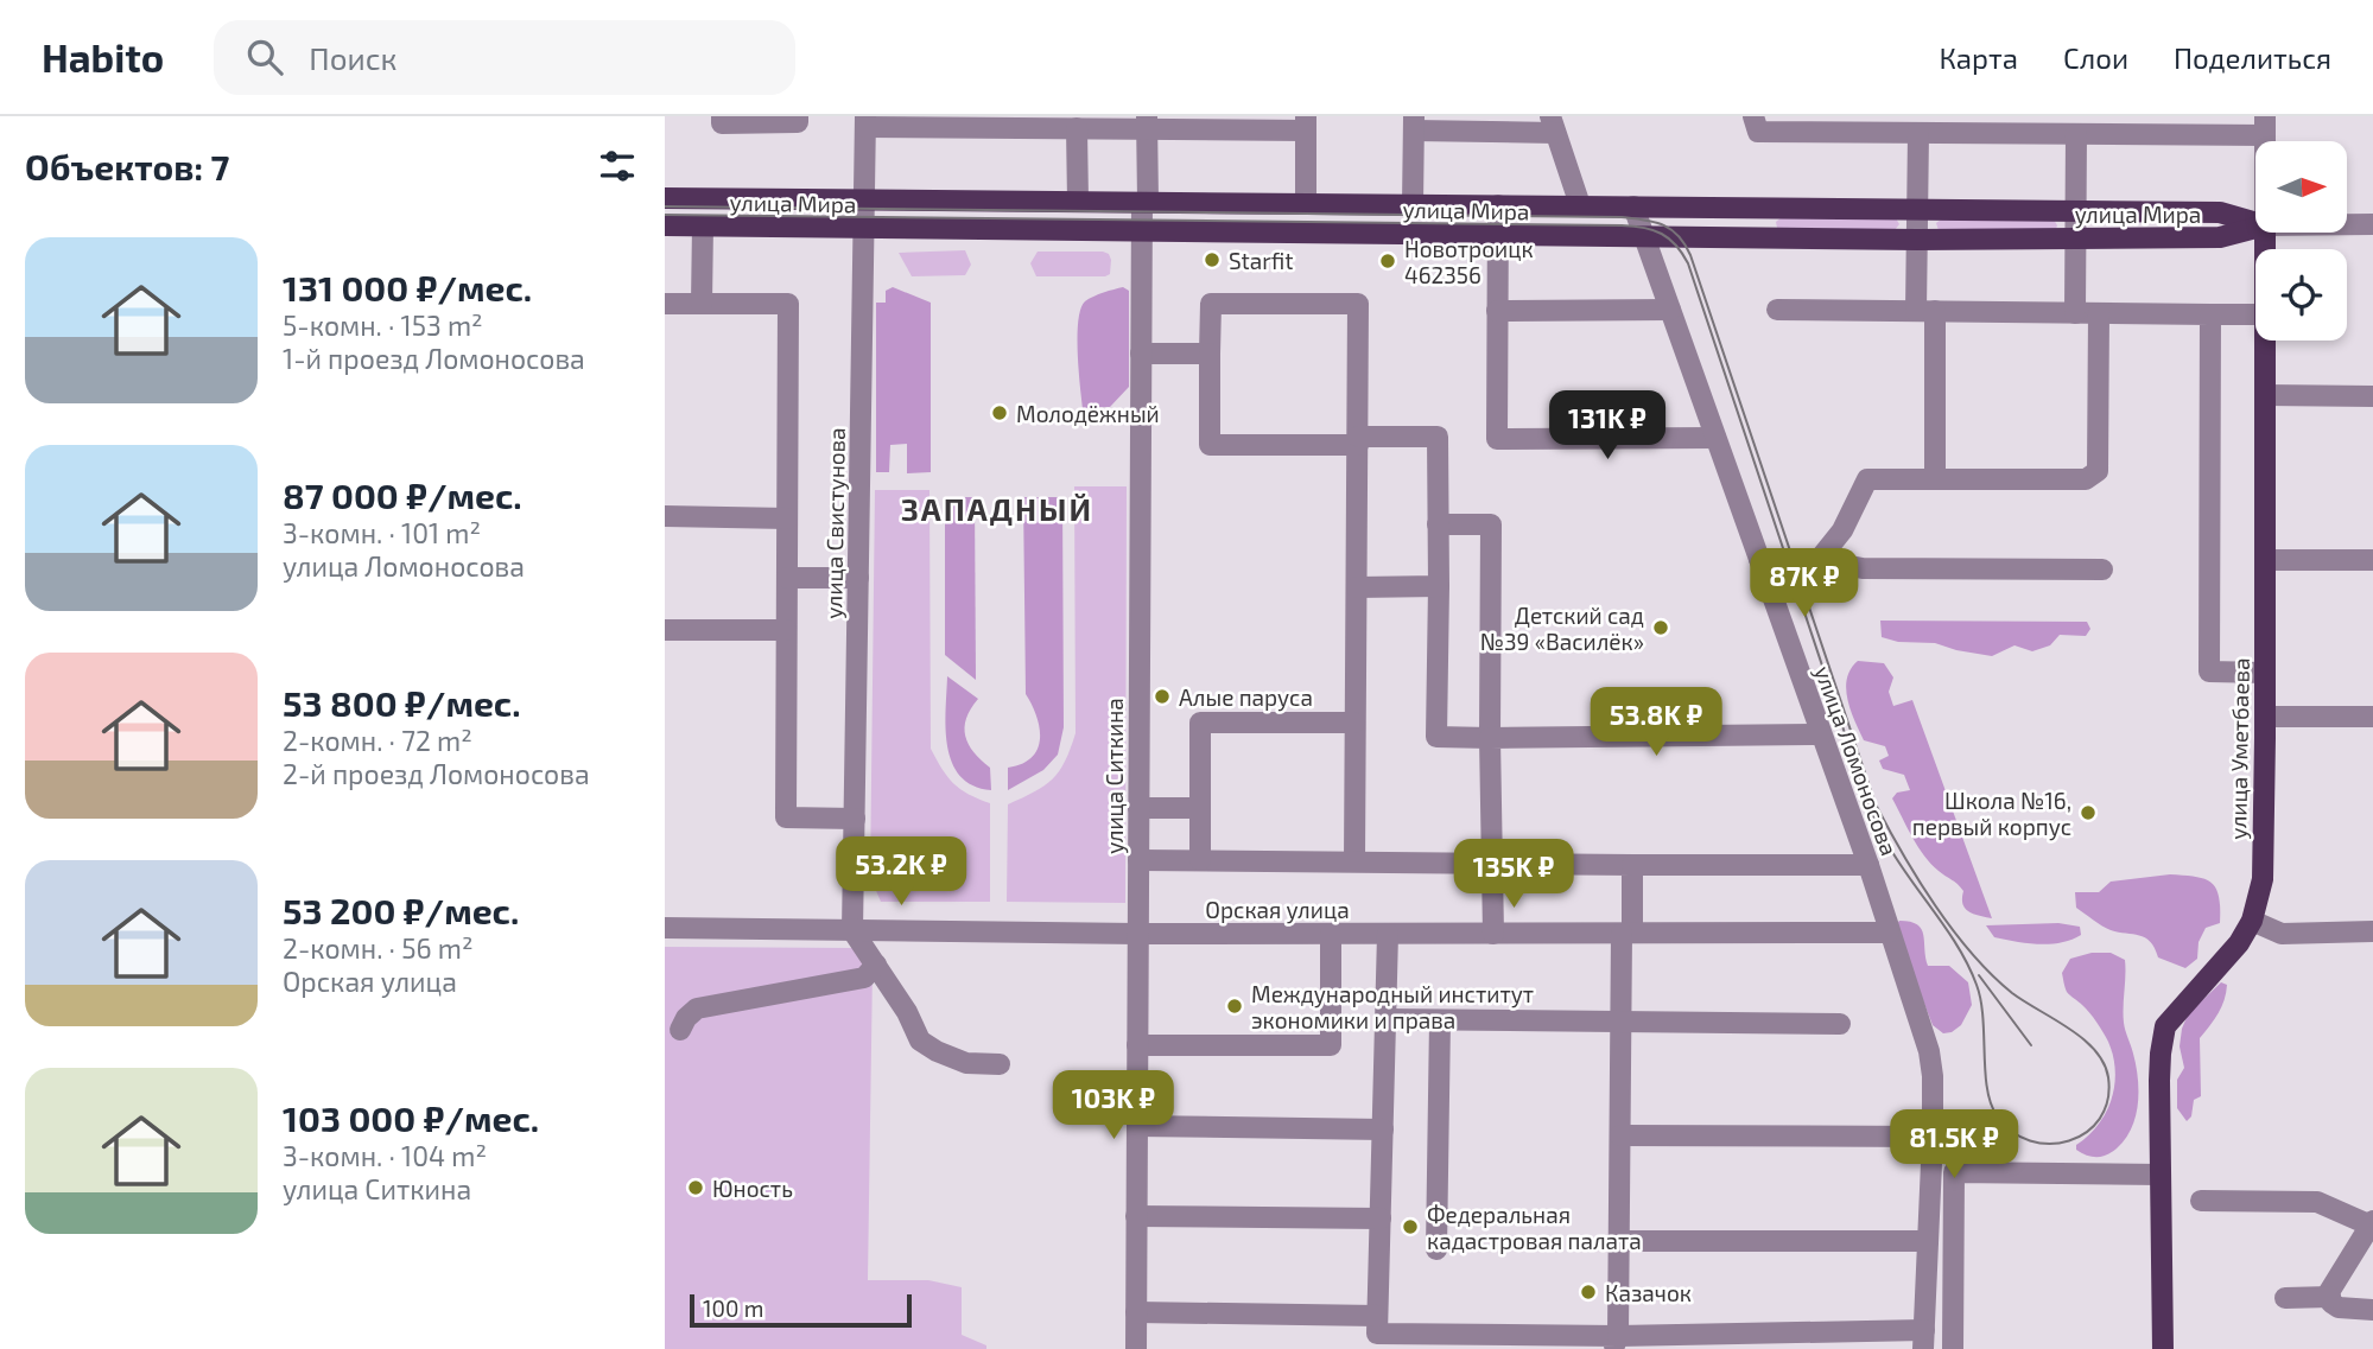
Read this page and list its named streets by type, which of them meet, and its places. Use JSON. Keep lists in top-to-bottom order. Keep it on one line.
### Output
{"streets":{"main road":["улица Мира","улица Уметбаева"],"street":["улица Свистунова","улица Ломоносова","улица Ситкина","Орская улица"]},"crossings":[["улица Мира","улица Свистунова"],["улица Мира","улица Ломоносова"],["улица Мира","улица Ситкина"],["улица Свистунова","Орская улица"],["улица Ломоносова","Орская улица"],["улица Ситкина","Орская улица"]],"districts":["ЗАПАДНЫЙ"],"places":["Starfit","Новотроицк 462356","Молодёжный","Детский сад №39 «Василёк»","Алые паруса","Школа №16, первый корпус","Международный институт экономики и права","Юность","Федеральная кадастровая палата","Казачок"],"scale_bar":"100 m","north":"right","page":{"header":"Habito","search":"Поиск","nav":["Карта","Слои","Поделиться"],"heading":"Объектов: 7","list":[{"name":"131 000 ₽/мес.","note":"5-комн. · 153 m² · 1-й проезд Ломоносова"},{"name":"87 000 ₽/мес.","note":"3-комн. · 101 m² · улица Ломоносова"},{"name":"53 800 ₽/мес.","note":"2-комн. · 72 m² · 2-й проезд Ломоносова"},{"name":"53 200 ₽/мес.","note":"2-комн. · 56 m² · Орская улица"},{"name":"103 000 ₽/мес.","note":"3-комн. · 104 m² · улица Ситкина"}],"price":["131K ₽","87K ₽","53.8K ₽","53.2K ₽","135K ₽","103K ₽","81.5K ₽"],"scale":"100 m"}}
